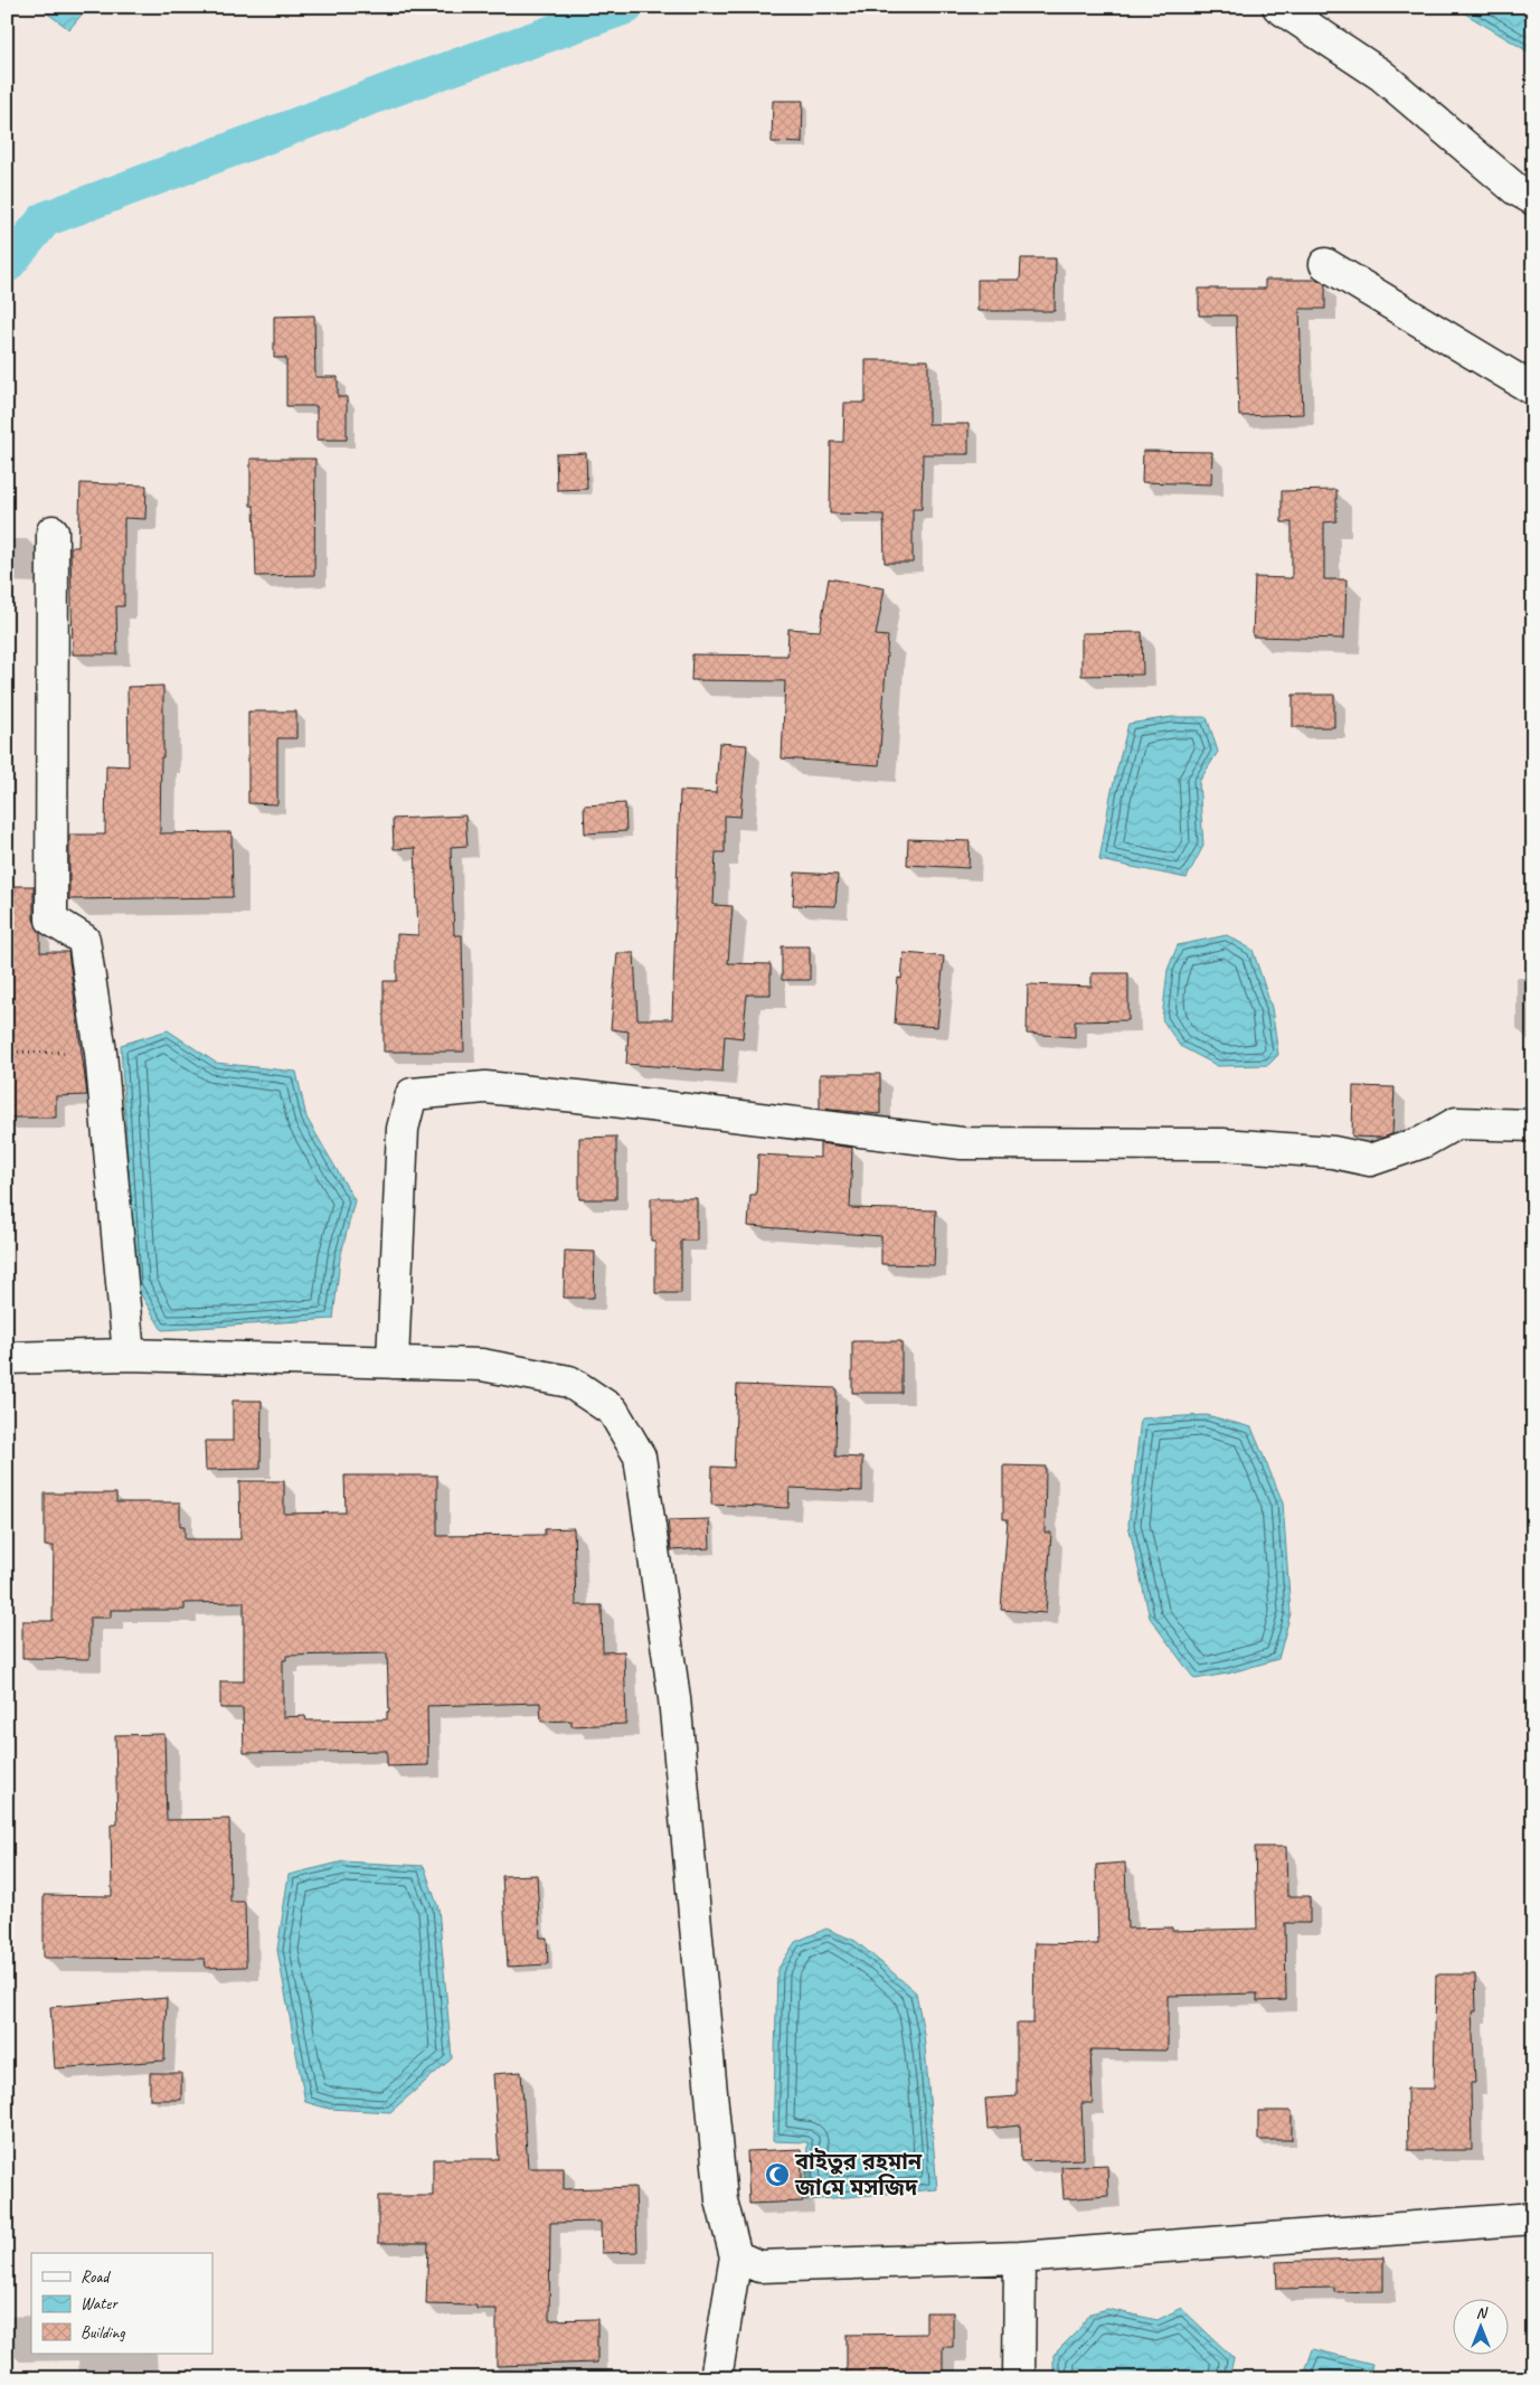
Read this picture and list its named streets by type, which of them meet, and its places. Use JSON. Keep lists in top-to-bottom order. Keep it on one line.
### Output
{"places":{"mosque":["বাইতুর রহমান জা‌মে মস‌জিদ"]},"legend":["Road","Water","Building"],"north":"top"}
